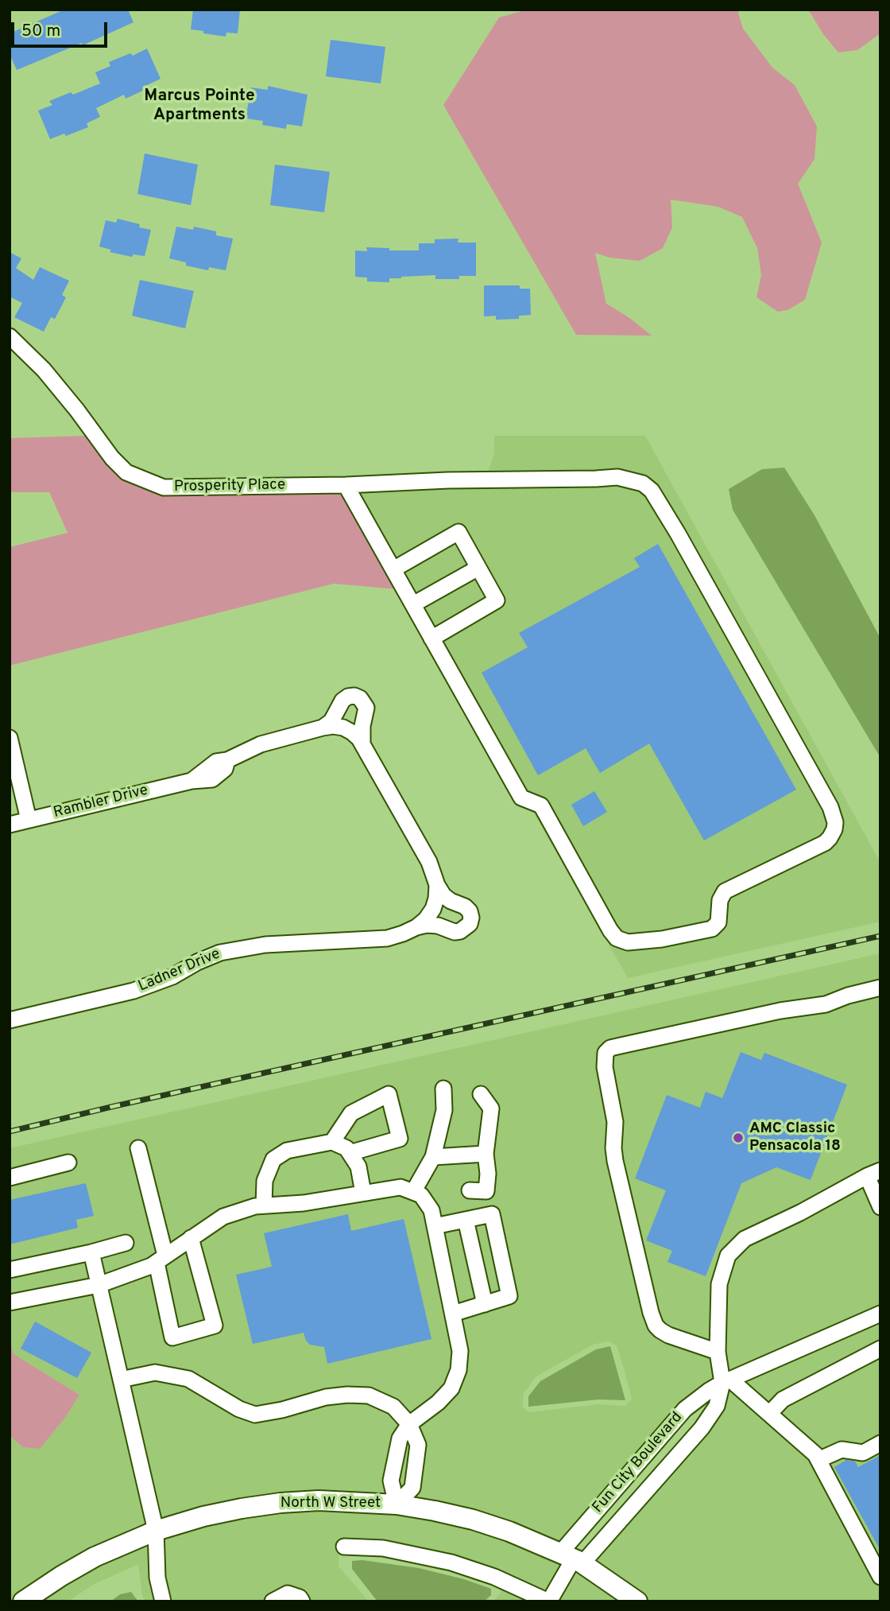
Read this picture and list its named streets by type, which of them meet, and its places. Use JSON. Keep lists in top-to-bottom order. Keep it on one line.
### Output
{"streets":{"main road":["North W Street"],"street":["Prosperity Place","Rambler Drive","Ladner Drive","Fun City Boulevard"]},"crossings":[["Rambler Drive","Ladner Drive"],["Fun City Boulevard","North W Street"]],"districts":["Marcus Pointe Apartments"],"places":["AMC Classic Pensacola 18"],"scale_bar":"50 m"}
